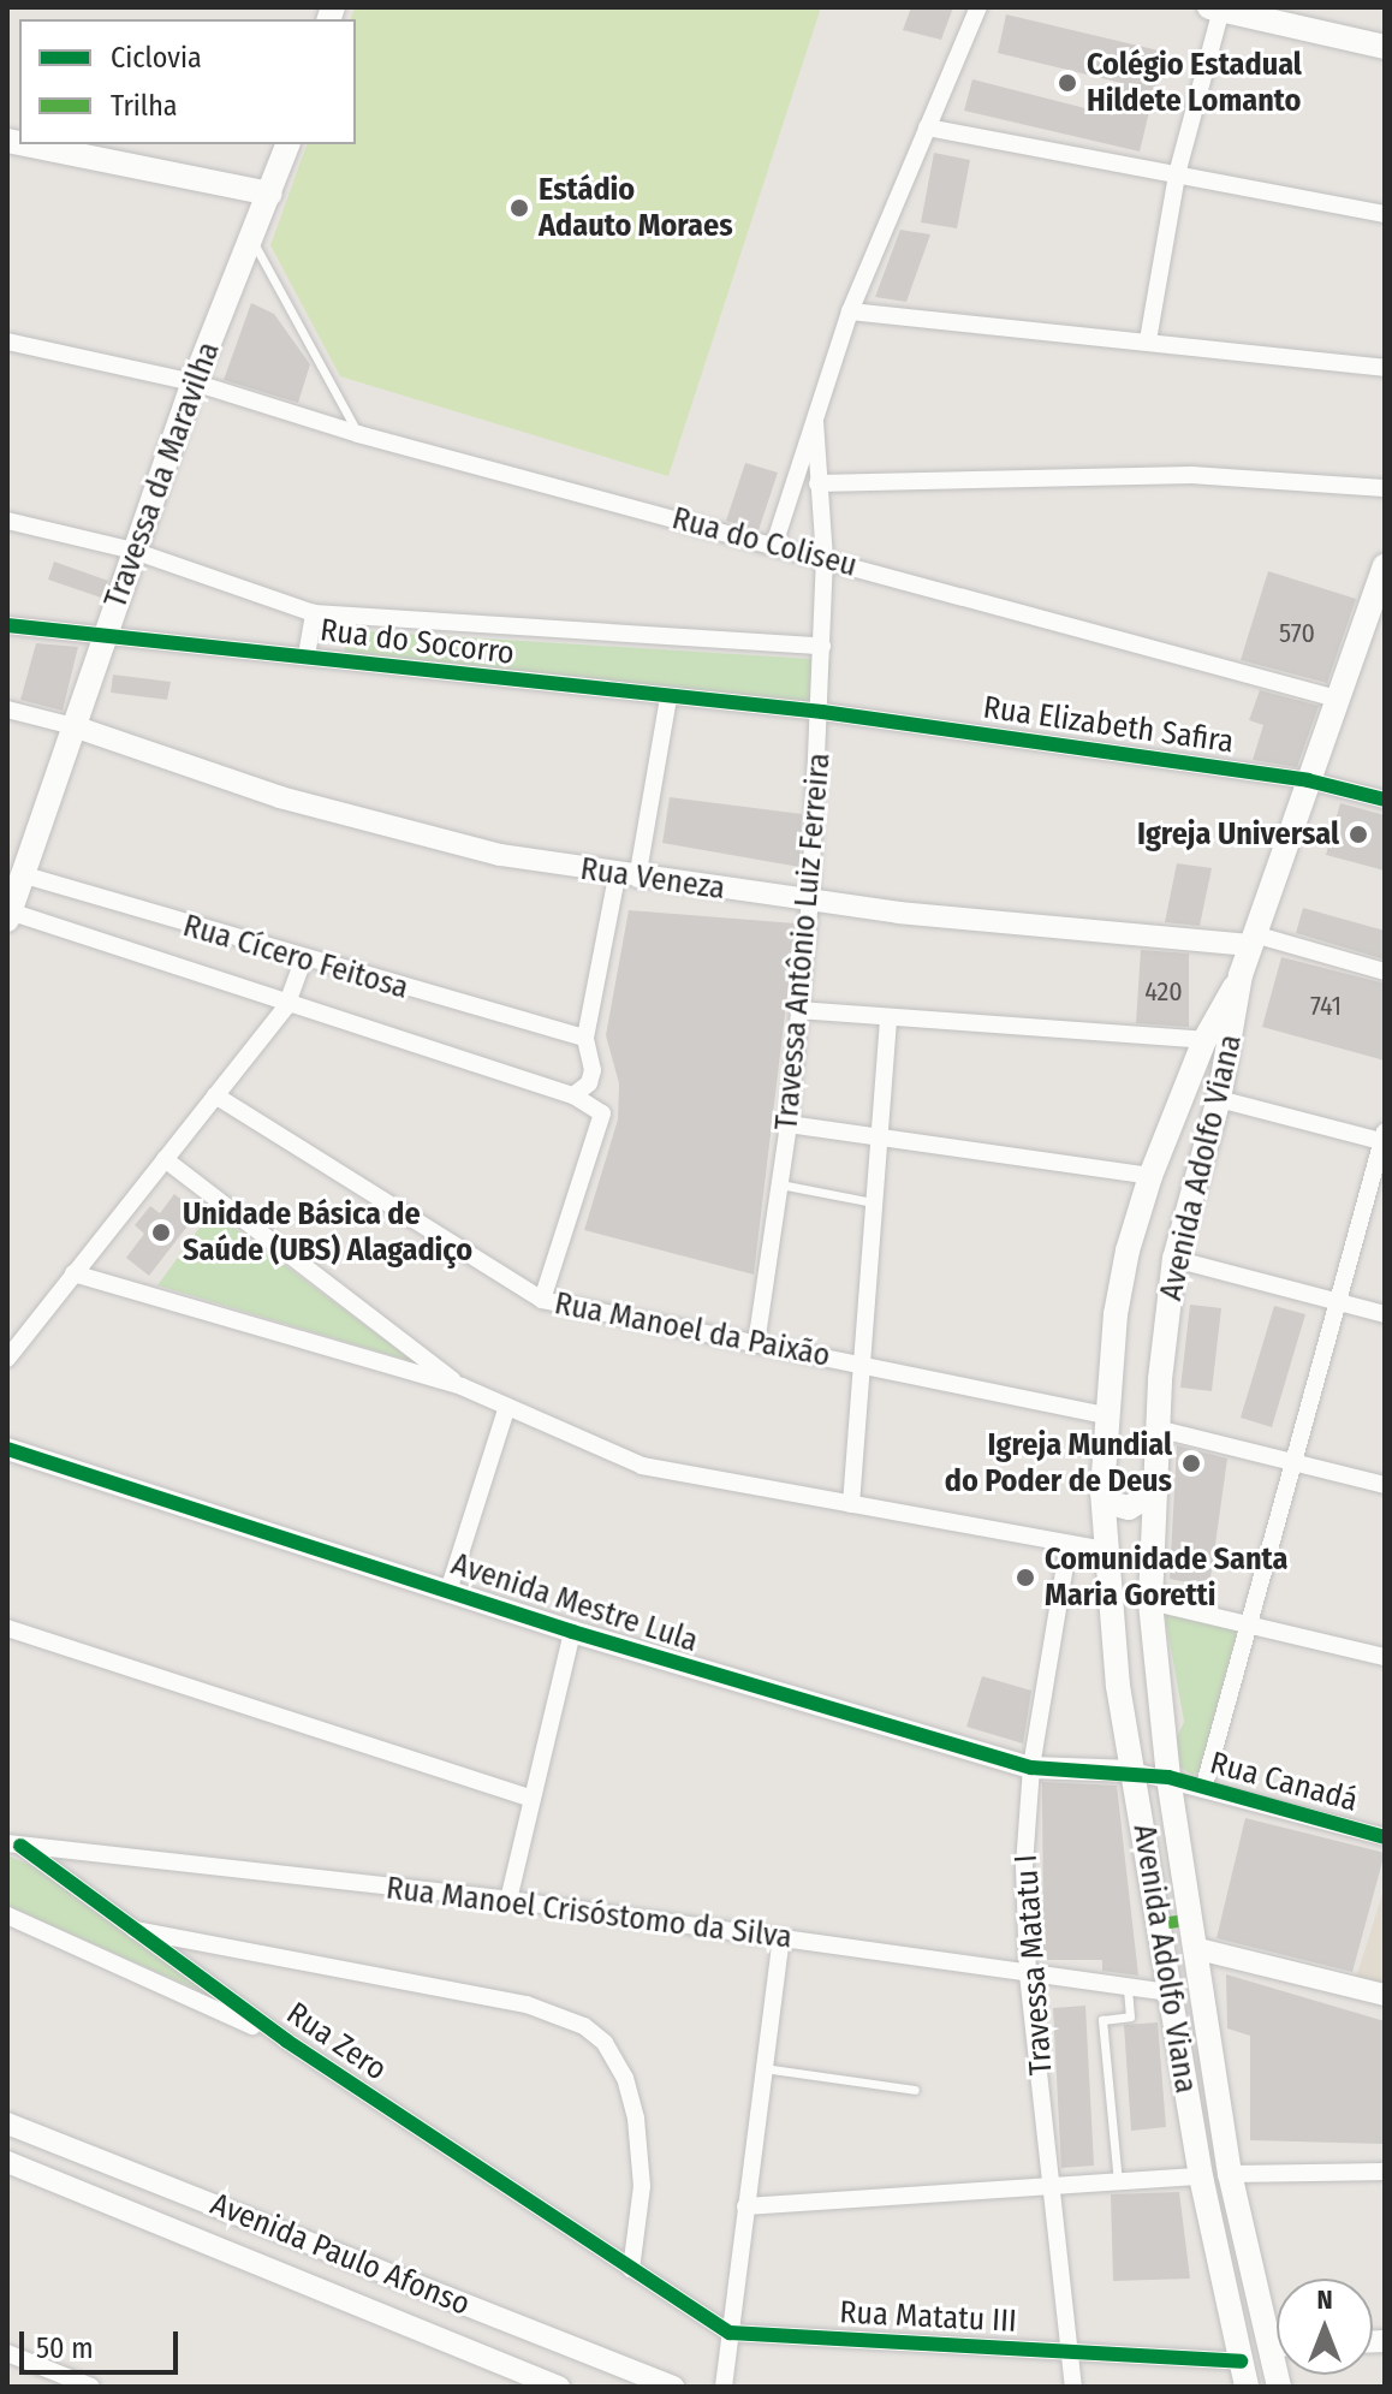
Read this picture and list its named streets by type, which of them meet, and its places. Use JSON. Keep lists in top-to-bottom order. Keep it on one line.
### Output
{"streets":{"main road":["Travessa da Maravilha","Avenida Adolfo Viana"],"street":["Rua do Coliseu","Rua do Socorro","Rua Elizabeth Safira","Rua Veneza","Travessa Antônio Luiz Ferreira","Rua Cícero Feitosa","Rua Manoel da Paixão","Avenida Mestre Lula","Rua Canadá","Rua Manoel Crisóstomo da Silva","Travessa Matatu I","Rua Zero","Avenida Paulo Afonso","Rua Matatu III"]},"crossings":[["Travessa da Maravilha","Rua do Coliseu"],["Travessa da Maravilha","Rua do Socorro"],["Travessa da Maravilha","Rua Veneza"],["Travessa da Maravilha","Rua Cícero Feitosa"],["Rua do Coliseu","Travessa Antônio Luiz Ferreira"],["Rua do Coliseu","Avenida Adolfo Viana"],["Rua do Socorro","Rua Elizabeth Safira"],["Rua do Socorro","Travessa Antônio Luiz Ferreira"],["Rua Elizabeth Safira","Travessa Antônio Luiz Ferreira"],["Rua Elizabeth Safira","Avenida Adolfo Viana"],["Rua Veneza","Travessa Antônio Luiz Ferreira"],["Rua Veneza","Avenida Adolfo Viana"],["Travessa Antônio Luiz Ferreira","Rua Manoel da Paixão"],["Avenida Adolfo Viana","Rua Manoel da Paixão"],["Avenida Adolfo Viana","Avenida Mestre Lula"],["Avenida Adolfo Viana","Rua Canadá"],["Avenida Adolfo Viana","Rua Manoel Crisóstomo da Silva"],["Avenida Adolfo Viana","Rua Matatu III"],["Avenida Mestre Lula","Rua Canadá"],["Avenida Mestre Lula","Travessa Matatu I"],["Rua Manoel Crisóstomo da Silva","Travessa Matatu I"],["Rua Manoel Crisóstomo da Silva","Rua Zero"],["Travessa Matatu I","Rua Matatu III"],["Rua Zero","Rua Matatu III"]],"places":["Colégio Estadual Hildete Lomanto","Estádio Adauto Moraes","Igreja Universal","Unidade Básica de Saúde (UBS) Alagadiço","Igreja Mundial do Poder de Deus","Comunidade Santa Maria Goretti"],"house_numbers":["570","420","741"],"legend":["Ciclovia","Trilha"],"scale_bar":"50 m","north":"top"}
